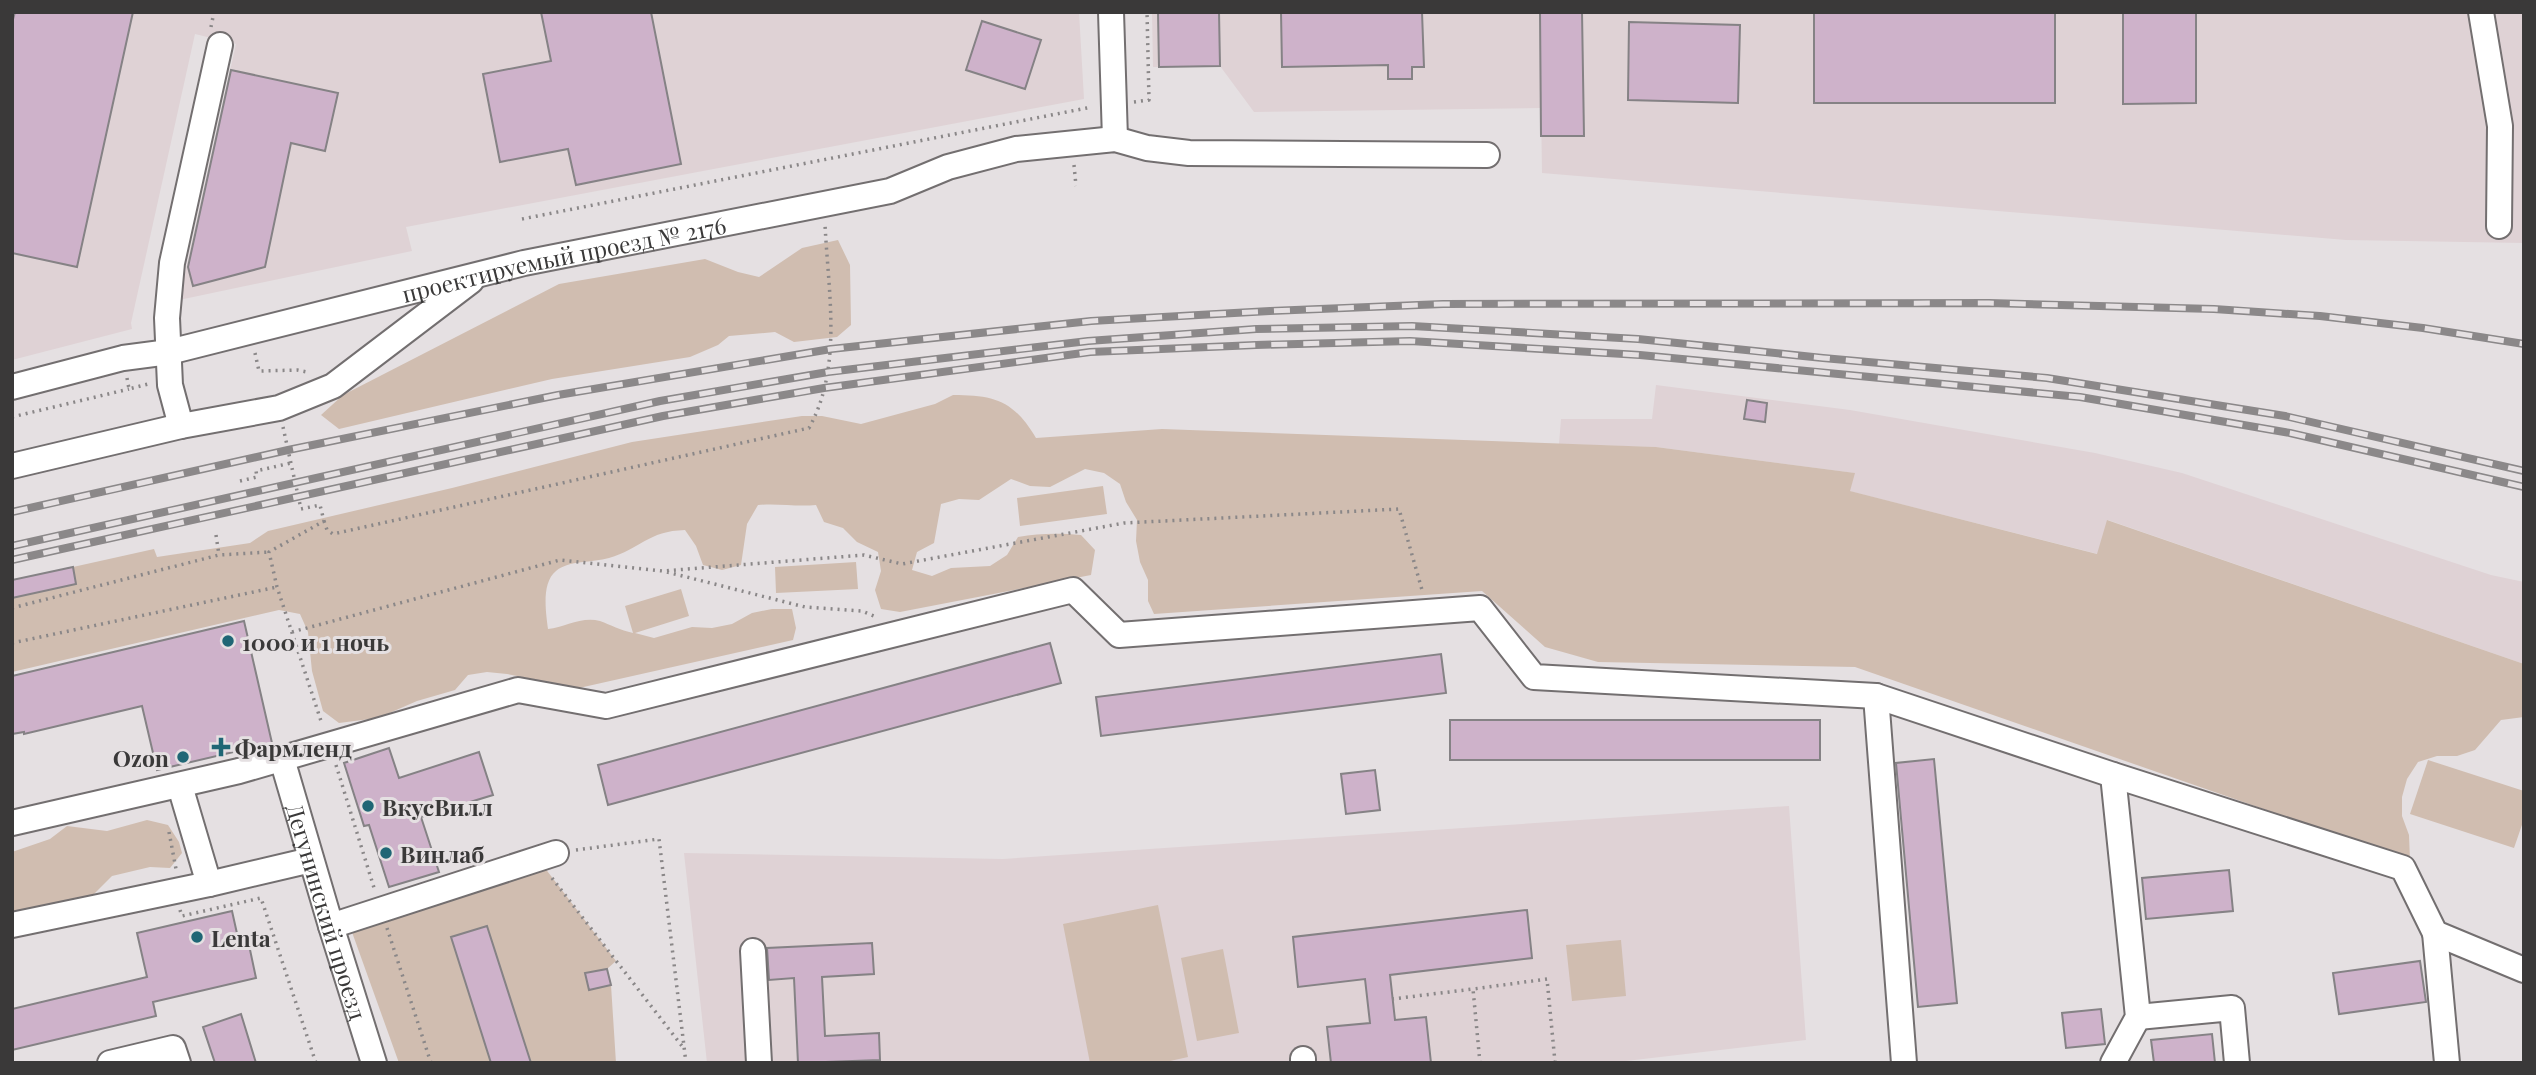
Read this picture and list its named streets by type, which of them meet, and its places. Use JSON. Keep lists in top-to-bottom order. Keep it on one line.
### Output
{"streets":{"street":["проектируемый проезд № 2176","Дегунинский проезд"]},"places":{"other":["1000 и 1 ночь","Ozon","ВкусВилл","Винлаб","Lenta"],"health":["Фармленд"]}}
